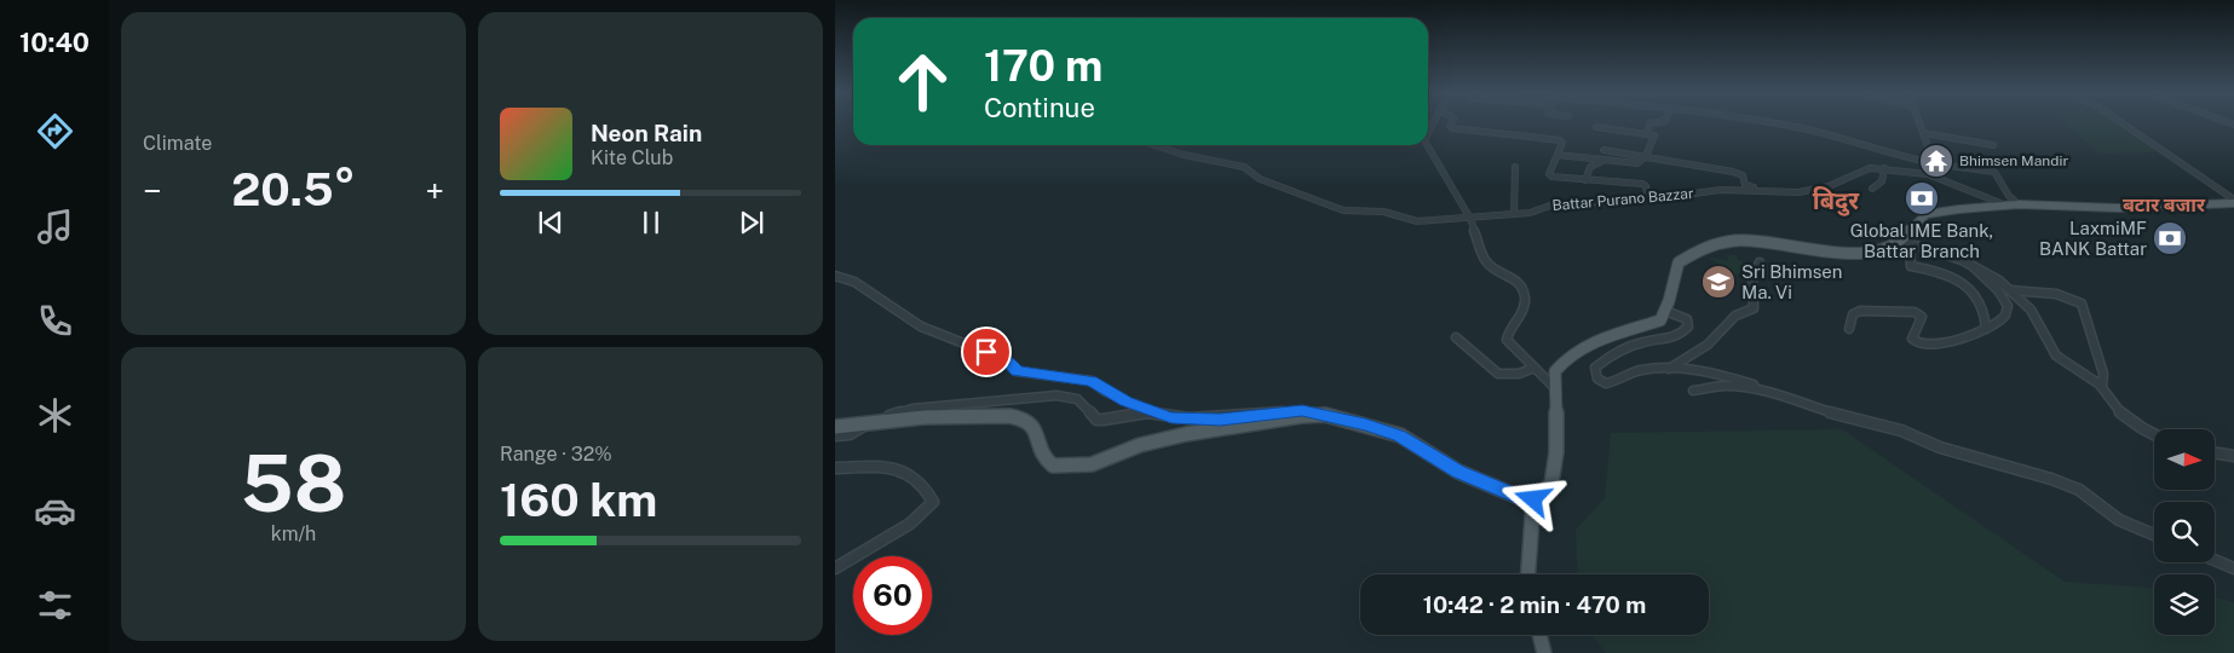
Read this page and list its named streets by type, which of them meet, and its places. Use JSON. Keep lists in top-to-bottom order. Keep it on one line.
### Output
{"streets":{"street":["Battar Purano Bazzar"]},"districts":["बिदुर","बटार बजार"],"places":{"temple":["Bhimsen Mandir"],"bank":["Global IME Bank, Battar Branch","LaxmiMF BANK Battar"],"school or university":["Sri Bhimsen Ma. Vi"]},"north":"right","page":{"tabs":"10:40","tile":["Climate",["58","km/h"],["Range · 32%","160 km"]],"turn":["170 m","Continue"],"song":["Neon Rain","Kite Club"],"heat":["−","20.5°","+"],"limit":"60","trip":"10:42 · 2 min · 470 m"}}
